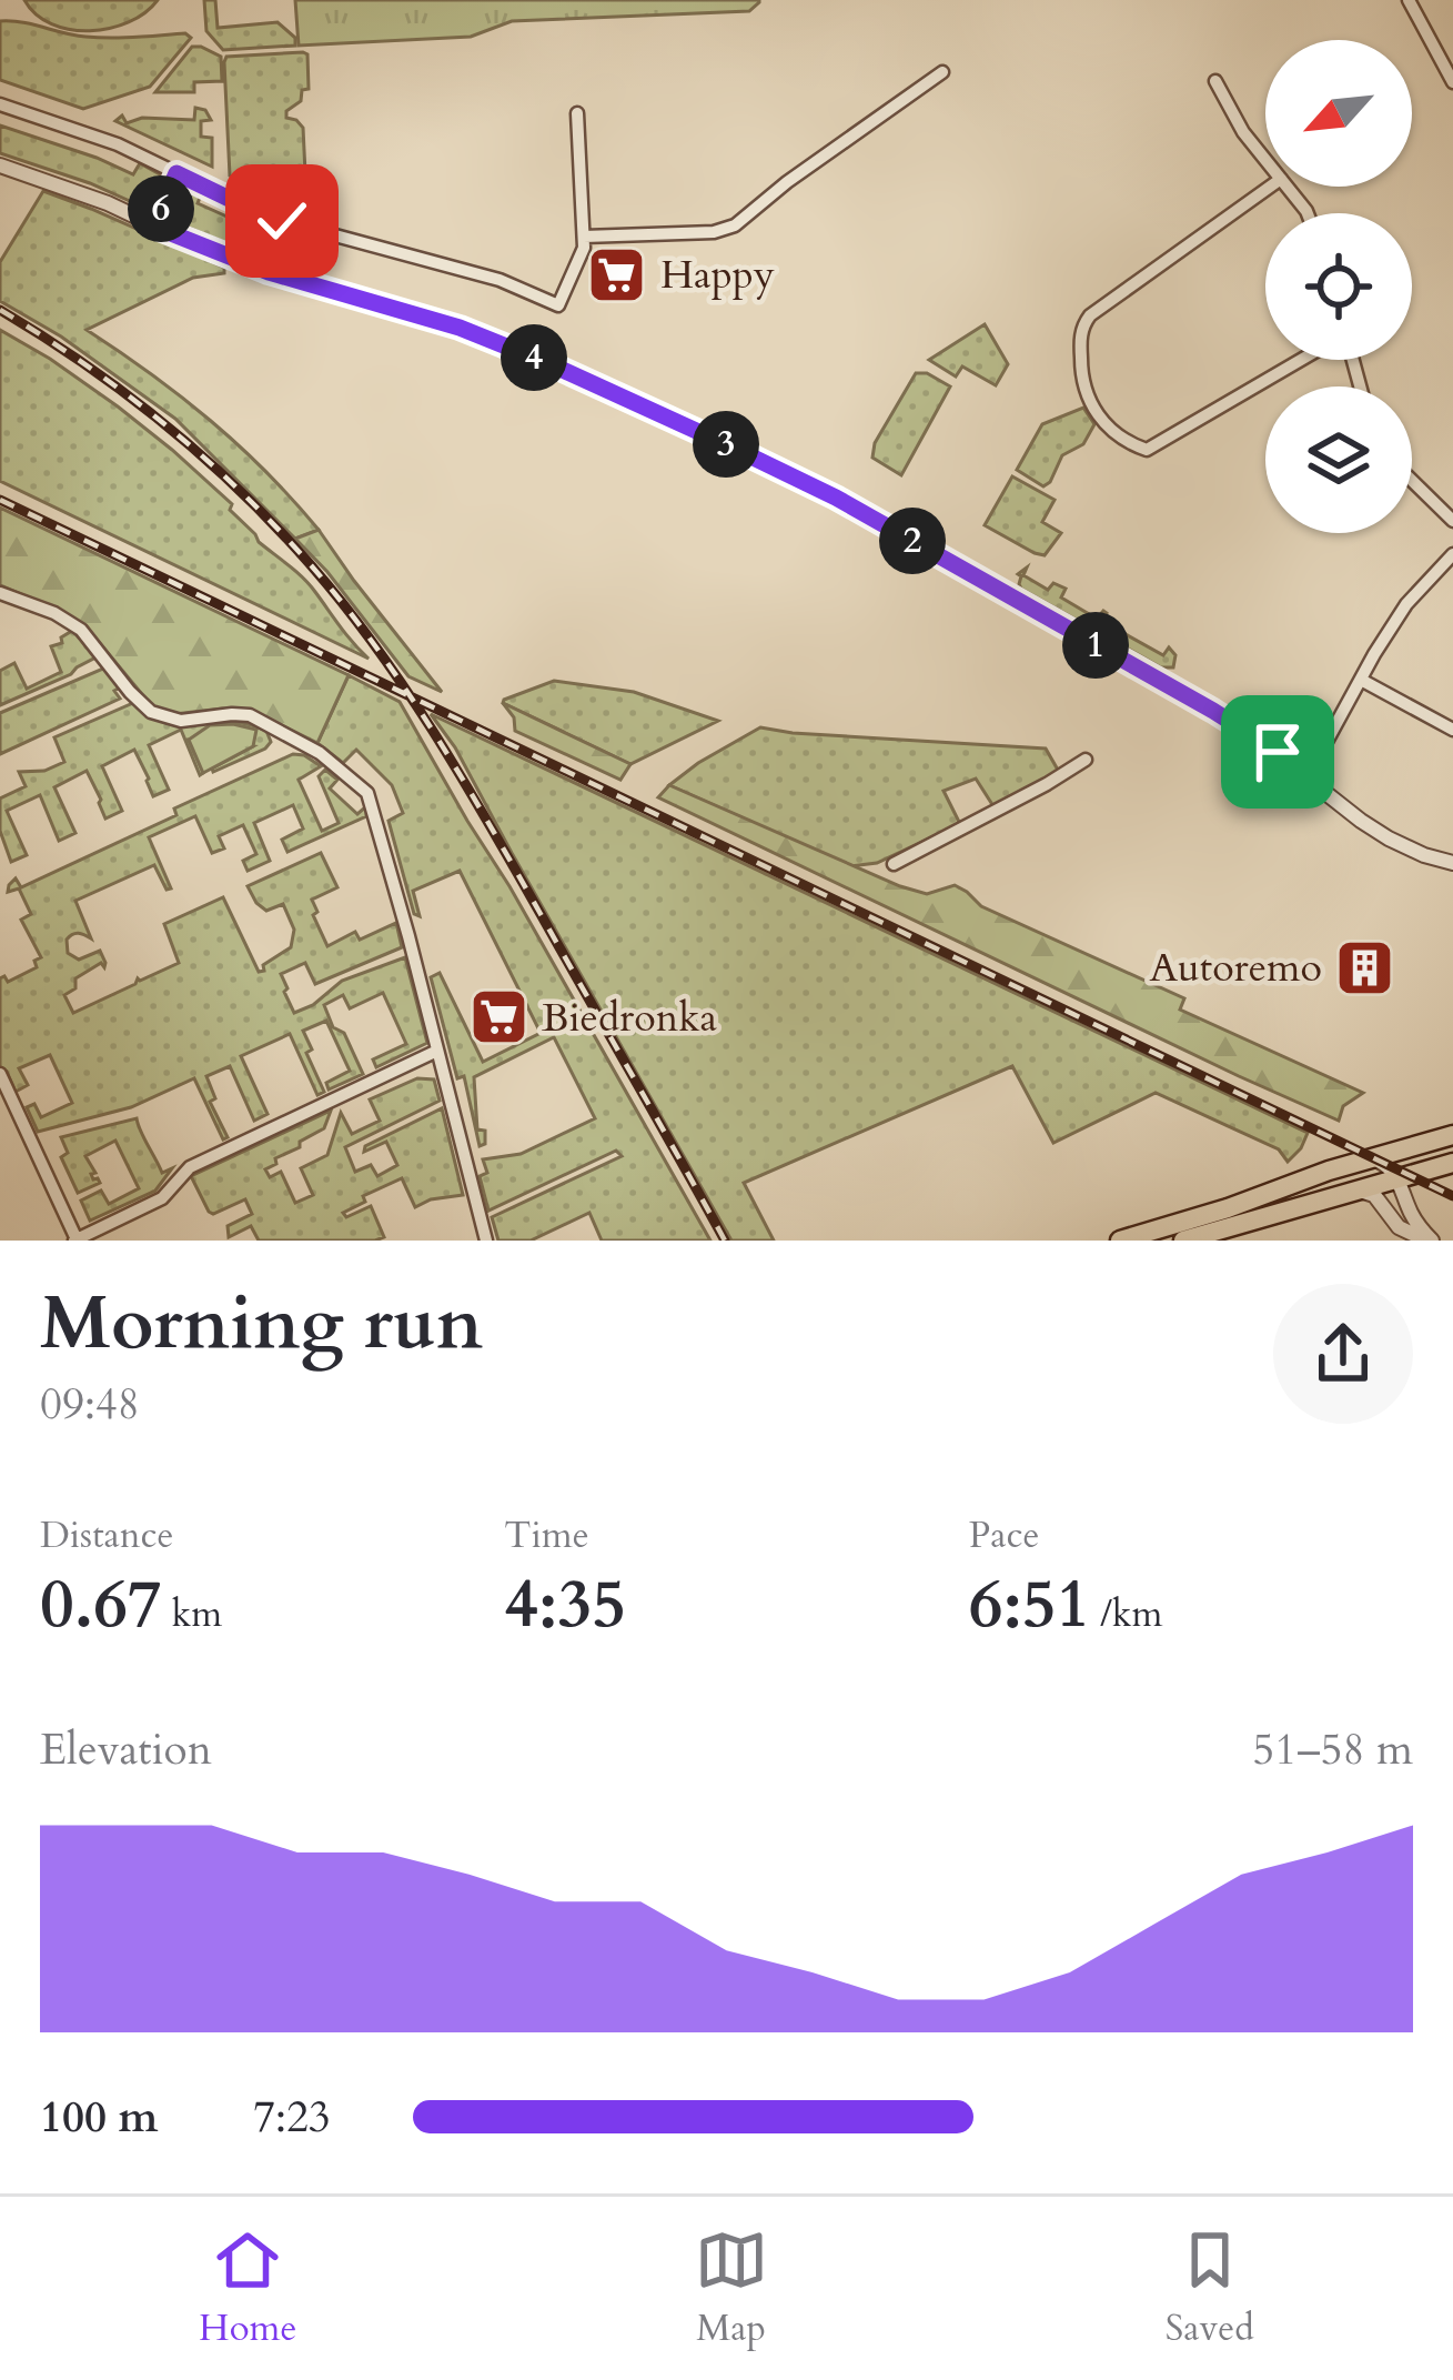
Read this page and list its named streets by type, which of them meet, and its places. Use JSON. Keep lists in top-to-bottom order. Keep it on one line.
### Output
{"places":{"supermarket":["Happy","Biedronka"],"building":["Autoremo"]},"north":"bottom left","page":{"pins":["6","4","3","2","1"],"heading":["Morning run","09:48"],"stats":[["Distance","0.67 km"],["Time","4:35"],["Pace","6:51 /km"]],"chart":["Elevation","51–58 m"],"list":[{"name":"100 m","note":"7:23"}],"tabs":["Home","Map","Saved"]}}
